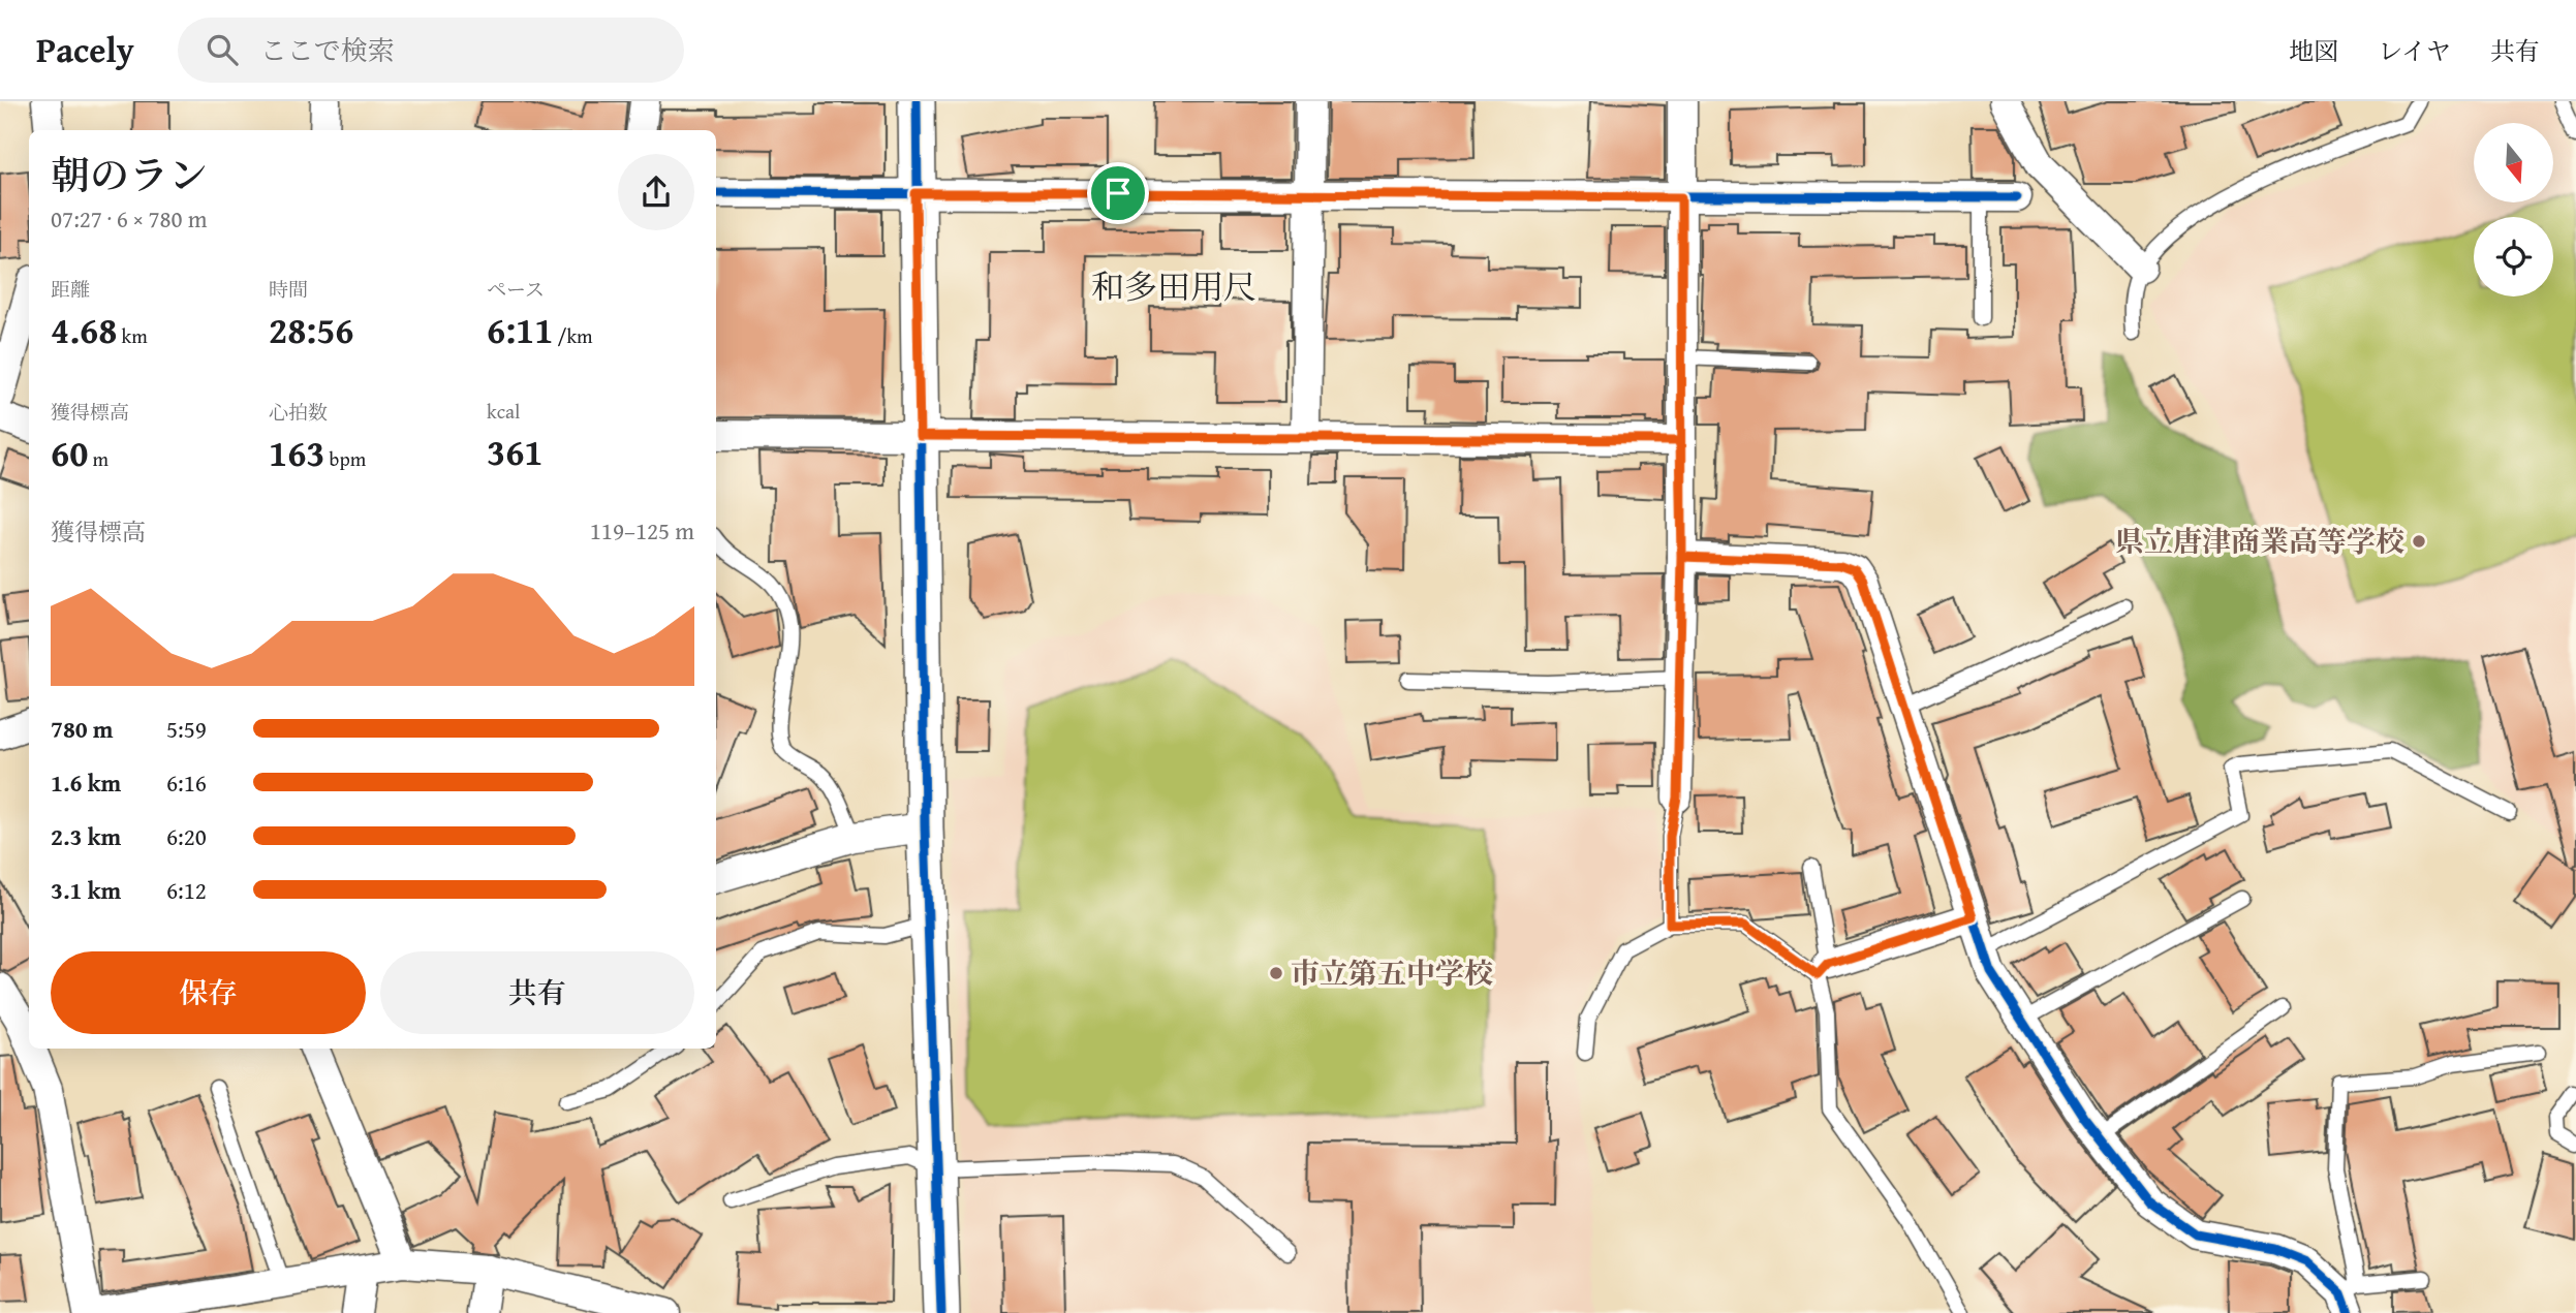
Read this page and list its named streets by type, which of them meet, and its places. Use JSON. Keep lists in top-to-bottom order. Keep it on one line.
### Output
{"districts":["和多田用尺"],"places":["県立唐津商業高等学校","市立第五中学校"],"north":"bottom","page":{"header":"Pacely","search":"ここで検索","nav":["地図","レイヤ","共有"],"heading":["朝のラン","07:27 · 6 × 780 m"],"stats":[["距離","4.68 km"],["時間","28:56"],["ペース","6:11 /km"],["獲得標高","60 m"],["心拍数","163 bpm"],["kcal","361"]],"chart":["獲得標高","119–125 m"],"list":[{"name":"780 m","note":"5:59"},{"name":"1.6 km","note":"6:16"},{"name":"2.3 km","note":"6:20"},{"name":"3.1 km","note":"6:12"}],"buttons":["保存","共有"]}}
